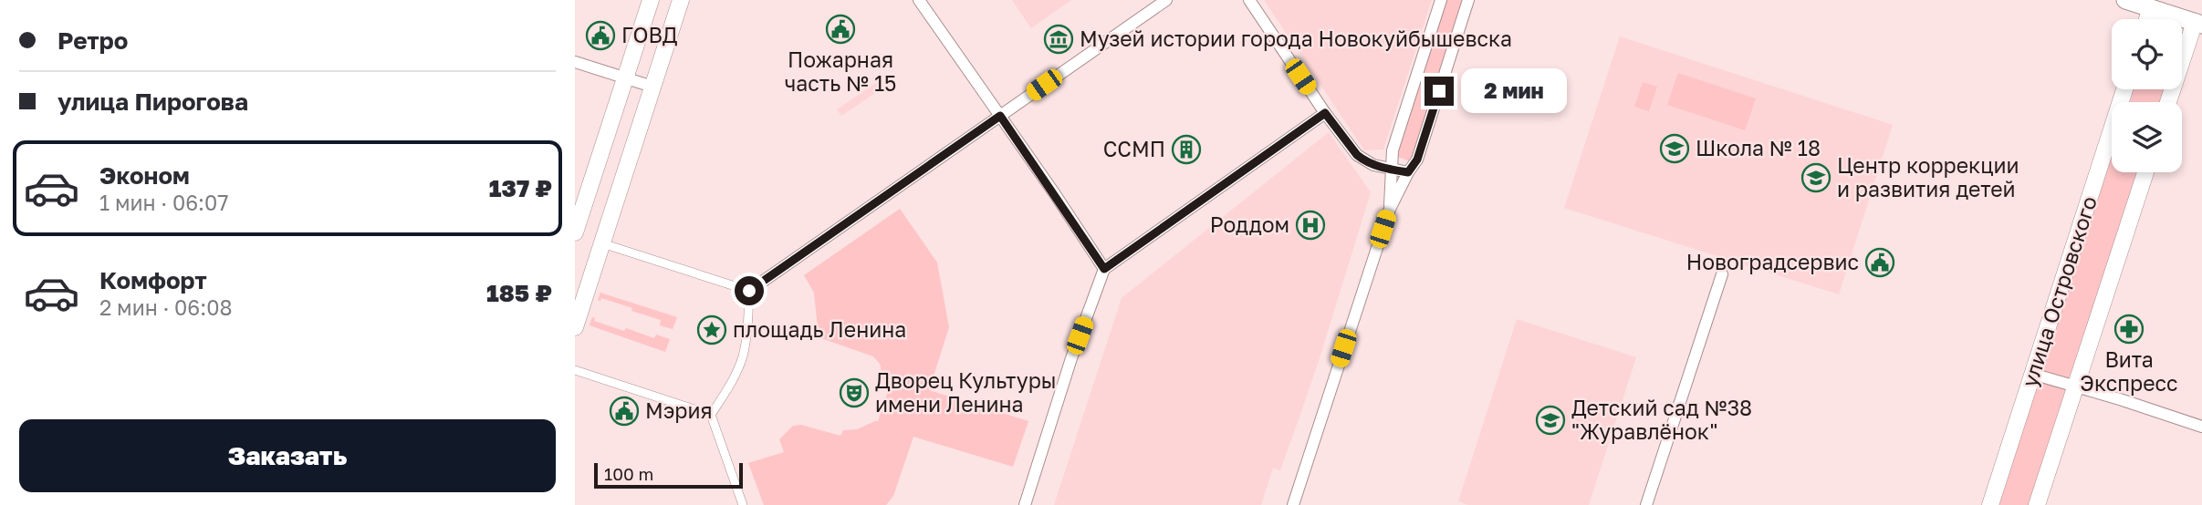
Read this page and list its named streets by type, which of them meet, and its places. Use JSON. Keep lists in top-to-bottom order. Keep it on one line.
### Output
{"streets":{"main road":["улица Островского"]},"places":{"public building":["Пожарная часть № 15","ГОВД","Новоградсервис","Мэрия"],"museum":["Музей истории города Новокуйбышевска"],"school or university":["Школа № 18","Центр коррекции и развития детей","Детский сад №38 \"Журавлёнок\""],"building":["ССМП"],"hospital":["Роддом"],"pharmacy":["Вита Экспресс"],"place":["площадь Ленина"],"theatre":["Дворец Культуры имени Ленина"]},"scale_bar":"100 m","page":{"banner":["Ретро","улица Пирогова"],"bubble":"2 мин","list":[{"name":"Эконом","note":"1 мин · 06:07","value":"137 ₽"},{"name":"Комфорт","note":"2 мин · 06:08","value":"185 ₽"}],"buttons":"Заказать","scale":"100 m"}}
